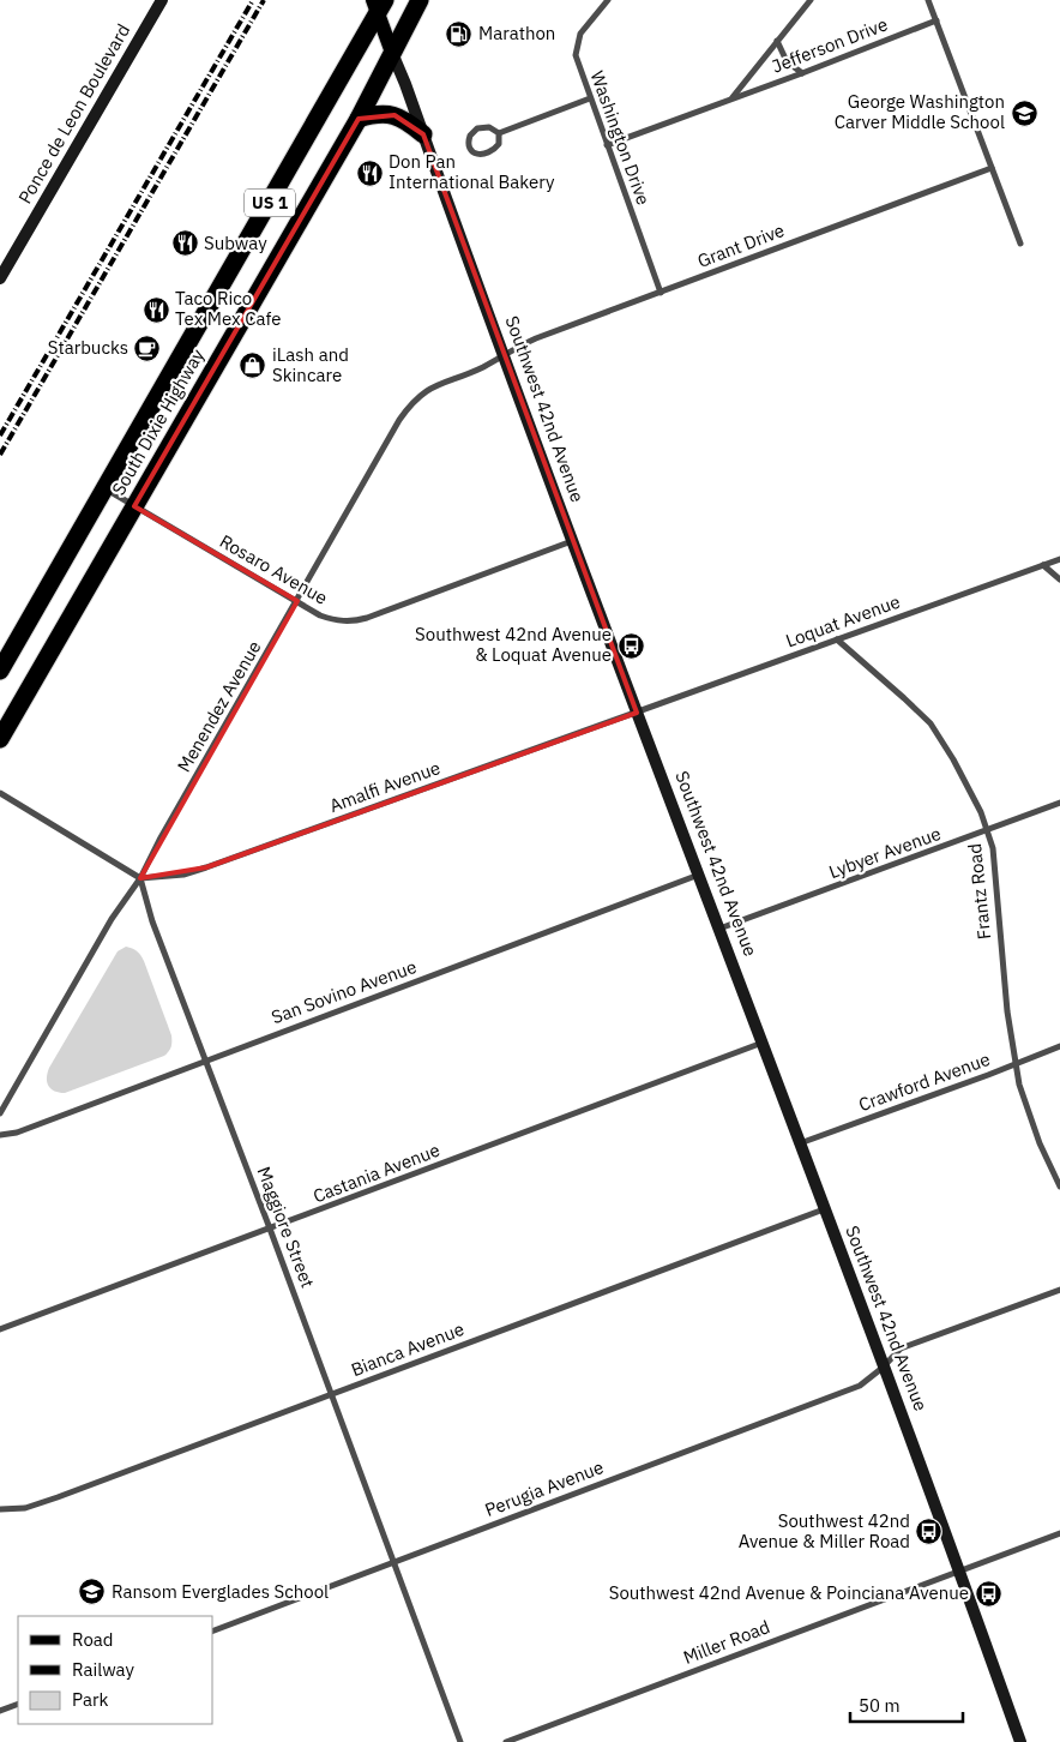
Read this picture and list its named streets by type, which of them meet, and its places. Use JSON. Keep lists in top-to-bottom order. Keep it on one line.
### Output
{"streets":{"highway":["US 1","South Dixie Highway"],"main road":["Ponce de Leon Boulevard","Southwest 42nd Avenue"],"street":["Jefferson Drive","Washington Drive","Grant Drive","Rosaro Avenue","Loquat Avenue","Menendez Avenue","Amalfi Avenue","Lybyer Avenue","Frantz Road","San Sovino Avenue","Crawford Avenue","Castania Avenue","Maggiore Street","Bianca Avenue","Perugia Avenue","Miller Road"]},"crossings":[["Jefferson Drive","Washington Drive"],["Washington Drive","Grant Drive"],["Grant Drive","Southwest 42nd Avenue"],["Grant Drive","Menendez Avenue"],["Southwest 42nd Avenue","South Dixie Highway"],["Southwest 42nd Avenue","Rosaro Avenue"],["Southwest 42nd Avenue","Loquat Avenue"],["Southwest 42nd Avenue","Menendez Avenue"],["Southwest 42nd Avenue","Amalfi Avenue"],["Southwest 42nd Avenue","Lybyer Avenue"],["Southwest 42nd Avenue","San Sovino Avenue"],["Southwest 42nd Avenue","Crawford Avenue"],["Southwest 42nd Avenue","Castania Avenue"],["Southwest 42nd Avenue","Bianca Avenue"],["Southwest 42nd Avenue","Perugia Avenue"],["Southwest 42nd Avenue","Miller Road"],["South Dixie Highway","Rosaro Avenue"],["Rosaro Avenue","Menendez Avenue"],["Loquat Avenue","Amalfi Avenue"],["Loquat Avenue","Frantz Road"],["Menendez Avenue","Amalfi Avenue"],["Menendez Avenue","Maggiore Street"],["Amalfi Avenue","Maggiore Street"],["Lybyer Avenue","Frantz Road"],["Frantz Road","Crawford Avenue"],["San Sovino Avenue","Maggiore Street"],["Castania Avenue","Maggiore Street"],["Maggiore Street","Bianca Avenue"],["Maggiore Street","Perugia Avenue"]],"places":{"fuel station":["Marathon"],"school or university":["George Washington Carver Middle School","Ransom Everglades School"],"restaurant":["Don Pan International Bakery","Subway","Taco Rico Tex Mex Cafe"],"cafe":["Starbucks"],"shop":["iLash and Skincare"],"bus stop":["Southwest 42nd Avenue & Loquat Avenue","Southwest 42nd Avenue & Miller Road","Southwest 42nd Avenue & Poinciana Avenue"]},"legend":["Road","Railway","Park"],"scale_bar":"50 m"}
